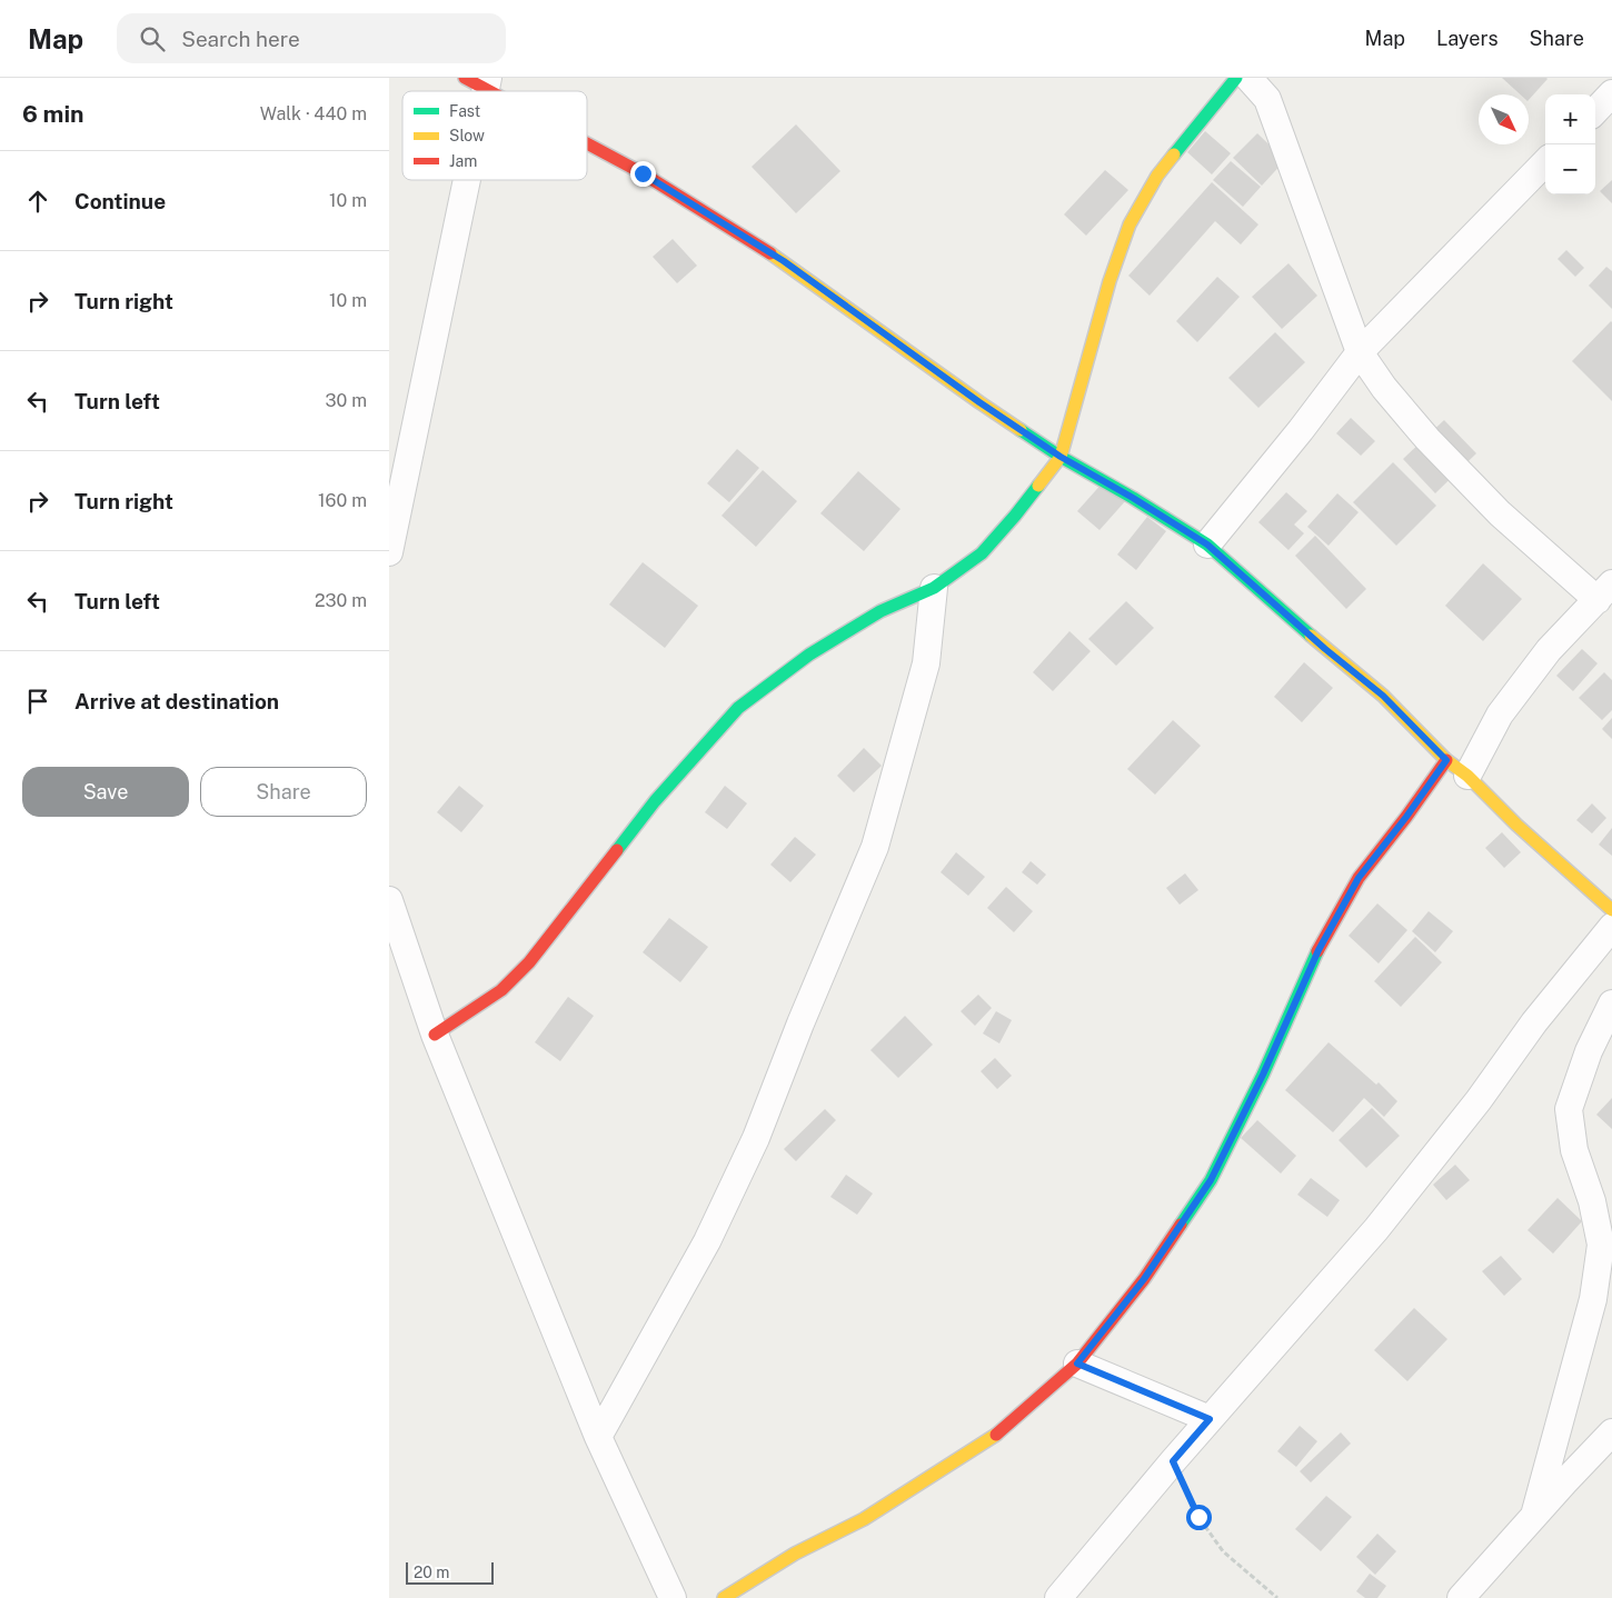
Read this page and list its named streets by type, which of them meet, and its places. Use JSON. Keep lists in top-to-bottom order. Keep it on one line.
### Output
{"legend":["Fast","Slow","Jam"],"scale_bar":"20 m","north":"bottom right","page":{"header":"Map","search":"Search here","nav":["Map","Layers","Share"],"heading":["6 min","Walk · 440 m"],"map_buttons":["+","−"],"list":[["Continue","10 m"],["Turn right","10 m"],["Turn left","30 m"],["Turn right","160 m"],["Turn left","230 m"],"Arrive at destination"],"buttons":["Save","Share"],"scale":"20 m"}}
